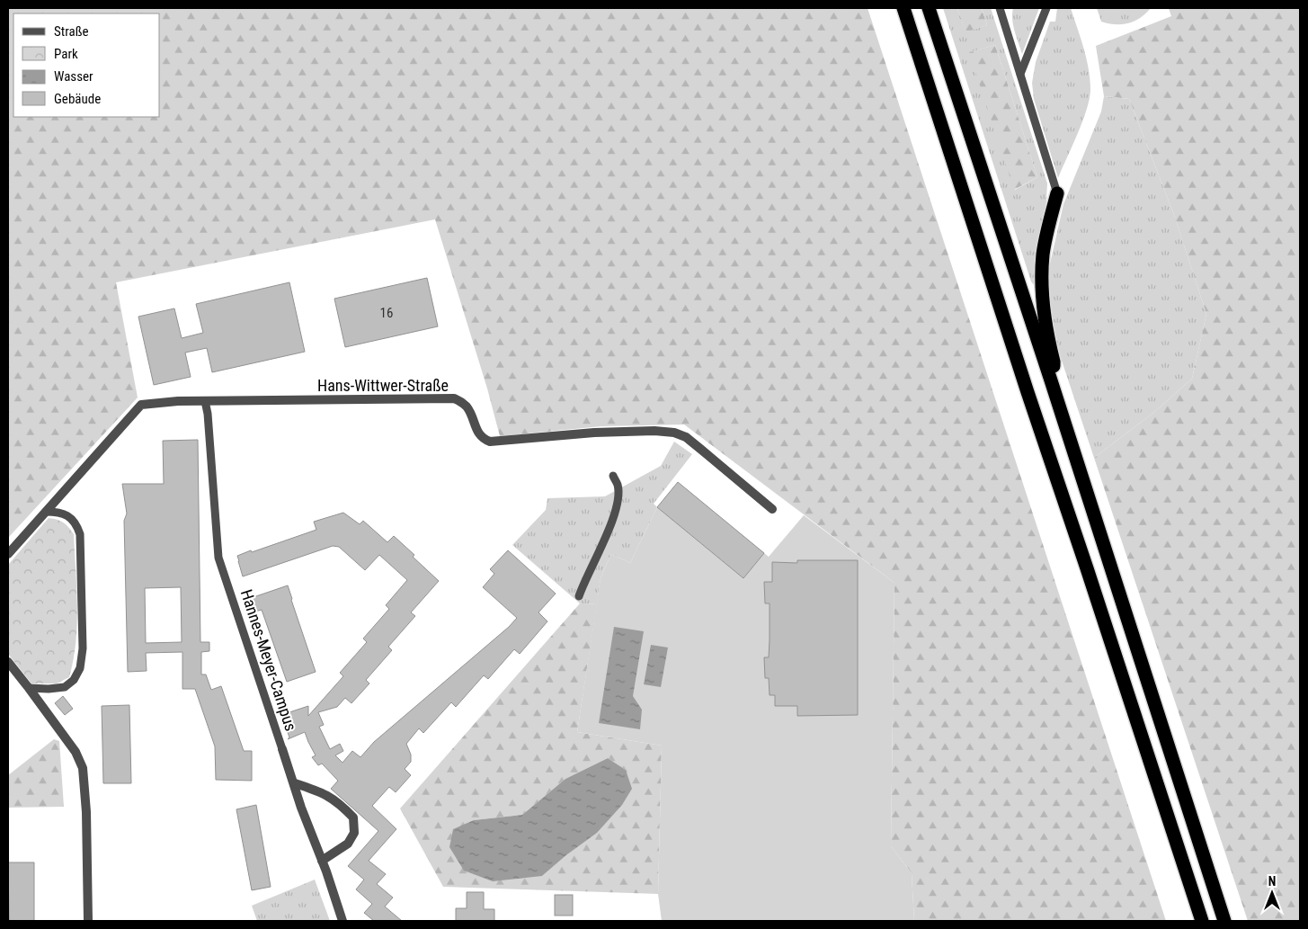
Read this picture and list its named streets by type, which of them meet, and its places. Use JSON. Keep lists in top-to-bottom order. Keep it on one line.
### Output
{"streets":{"street":["Hans-Wittwer-Straße","Hannes-Meyer-Campus"]},"crossings":[["Hans-Wittwer-Straße","Hannes-Meyer-Campus"]],"house_numbers":["16"],"legend":["Straße","Park","Wasser","Gebäude"],"north":"top"}
